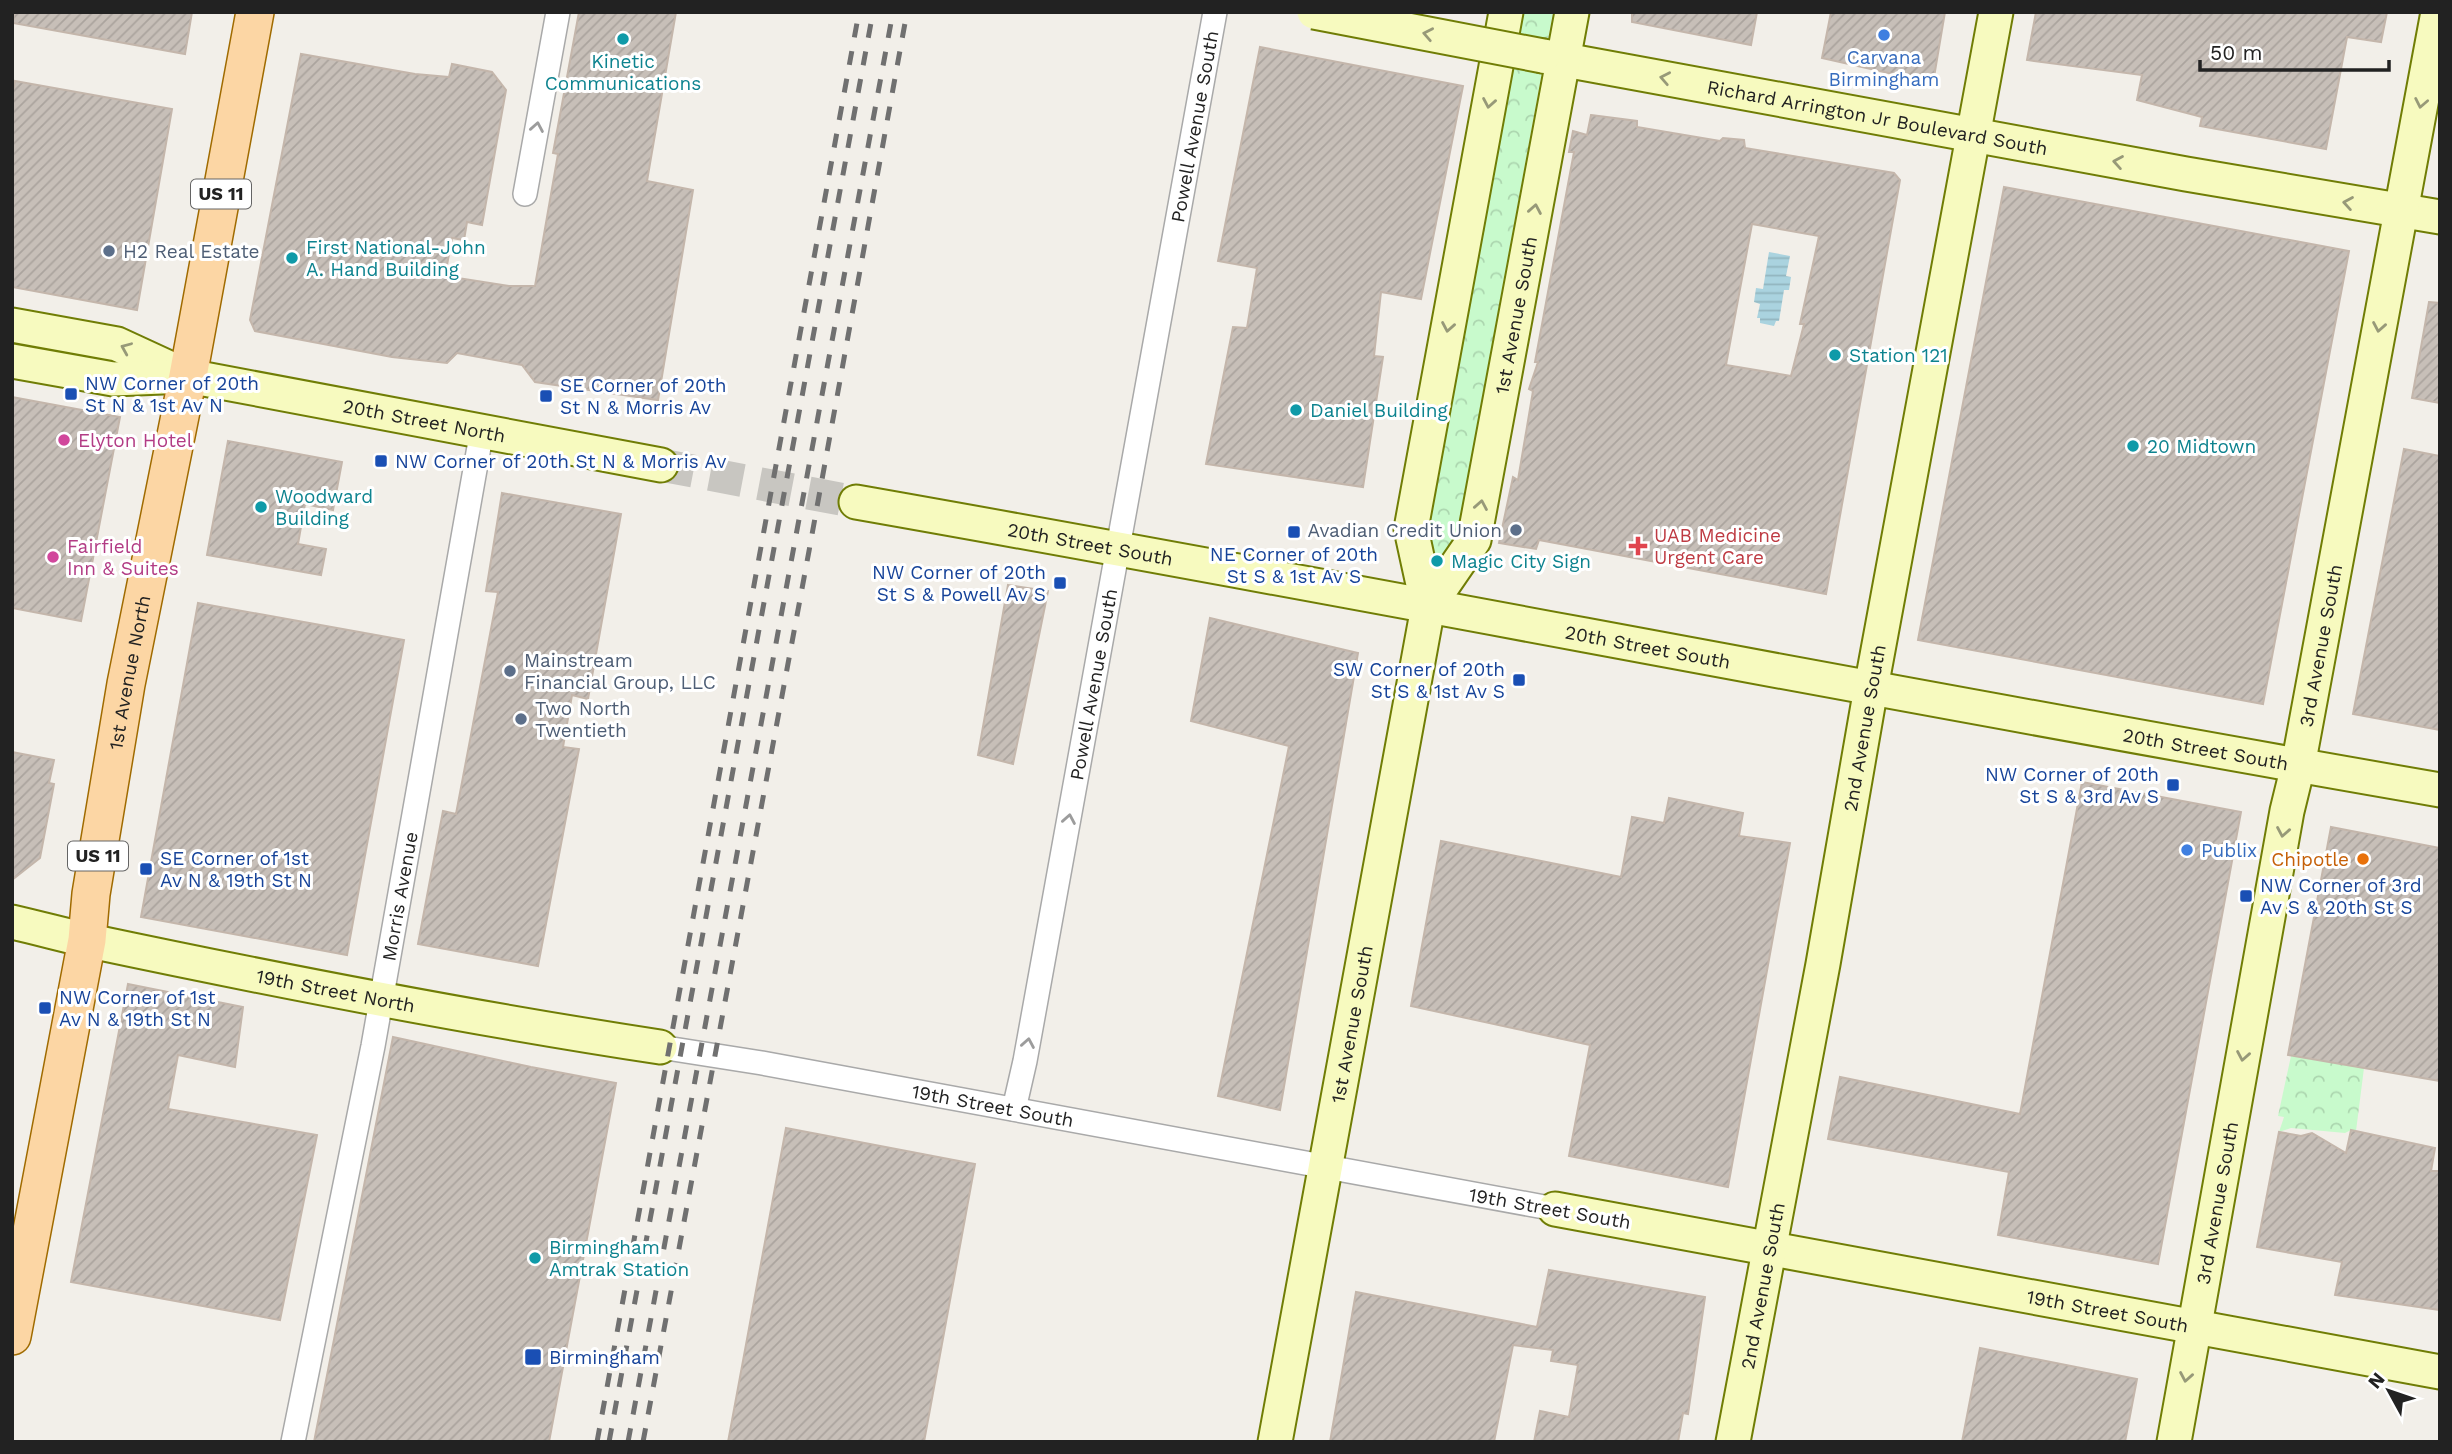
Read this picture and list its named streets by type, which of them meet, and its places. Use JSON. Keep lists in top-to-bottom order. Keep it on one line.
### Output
{"streets":{"main road":["US 11","1st Avenue North"],"street":["Richard Arrington Jr Boulevard South","Powell Avenue South","1st Avenue South","20th Street North","20th Street South","3rd Avenue South","2nd Avenue South","Morris Avenue","19th Street North","19th Street South"]},"crossings":[["Richard Arrington Jr Boulevard South","1st Avenue South"],["Richard Arrington Jr Boulevard South","3rd Avenue South"],["Richard Arrington Jr Boulevard South","2nd Avenue South"],["Powell Avenue South","20th Street South"],["Powell Avenue South","19th Street South"],["1st Avenue South","20th Street South"],["1st Avenue South","19th Street South"],["20th Street North","1st Avenue North"],["20th Street North","Morris Avenue"],["20th Street South","3rd Avenue South"],["20th Street South","2nd Avenue South"],["3rd Avenue South","19th Street South"],["1st Avenue North","19th Street North"],["2nd Avenue South","19th Street South"],["Morris Avenue","19th Street North"],["19th Street North","19th Street South"]],"one_way":["Richard Arrington Jr Boulevard South","Powell Avenue South","3rd Avenue South"],"places":{"other":["Carvana Birmingham","Kinetic Communications","H2 Real Estate","First National-John A. Hand Building","Station 121","Daniel Building","Elyton Hotel","20 Midtown","Woodward Building","Avadian Credit Union","Fairfield Inn & Suites","Magic City Sign","Mainstream Financial Group, LLC","Two North Twentieth","Publix","Chipotle","Birmingham Amtrak Station"],"transit":["NW Corner of 20th St N & 1st Av N","SE Corner of 20th St N & Morris Av","NW Corner of 20th St N & Morris Av","NE Corner of 20th St S & 1st Av S","NW Corner of 20th St S & Powell Av S","SW Corner of 20th St S & 1st Av S","NW Corner of 20th St S & 3rd Av S","SE Corner of 1st Av N & 19th St N","NW Corner of 3rd Av S & 20th St S","NW Corner of 1st Av N & 19th St N","Birmingham"],"health":["UAB Medicine Urgent Care"]},"scale_bar":"50 m","north":"top left"}
